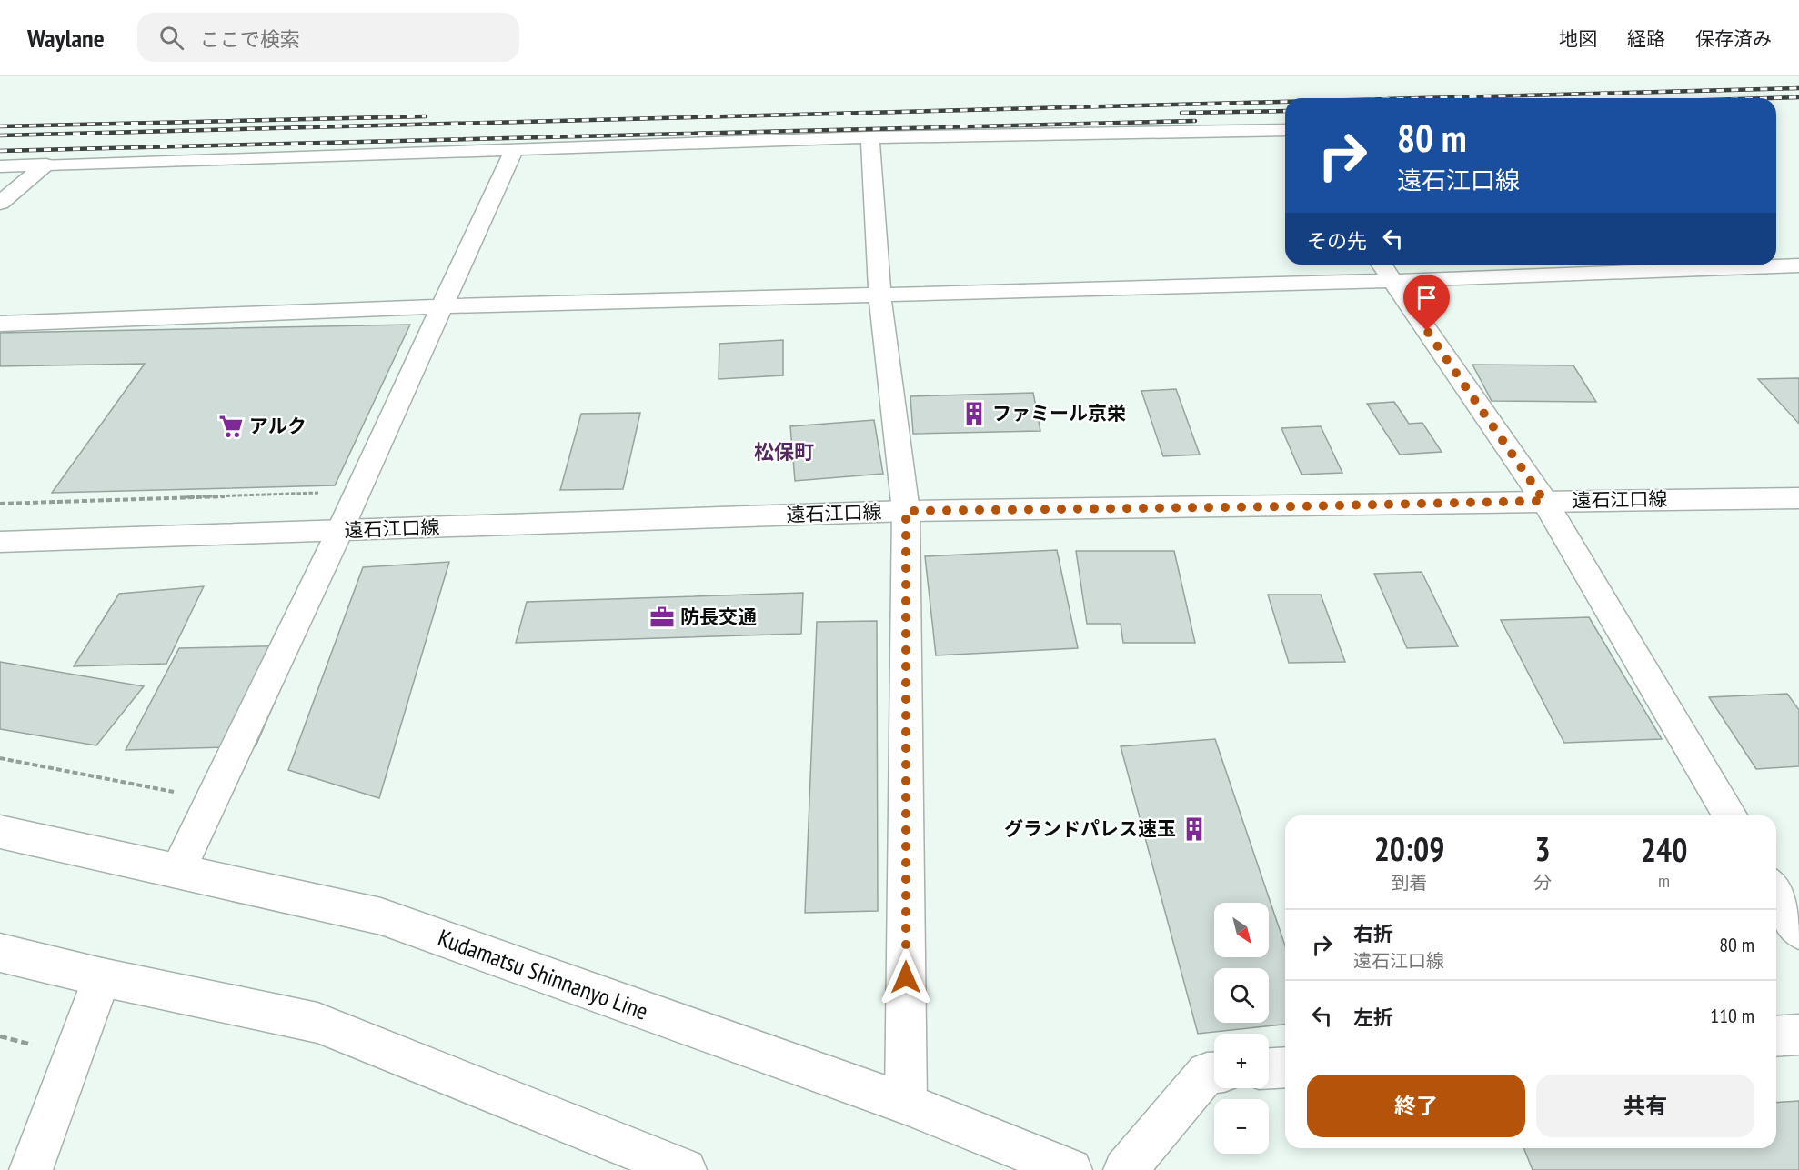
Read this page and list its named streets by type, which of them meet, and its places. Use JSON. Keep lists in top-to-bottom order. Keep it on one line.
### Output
{"streets":{"street":["遠石江口線","Kudamatsu Shinnanyo Line"]},"districts":["松保町"],"places":{"building":["ファミール京栄","グランドパレス速玉"],"supermarket":["アルク"],"office":["防長交通"]},"north":"bottom right","page":{"header":"Waylane","search":"ここで検索","nav":["地図","経路","保存済み"],"turn":["80 m","遠石江口線"],"then":"その先","eta":["20:09","到着","3","分","240","m"],"map_buttons":["+","−"],"list":[{"name":"右折","note":"遠石江口線","value":"80 m"},{"name":"左折","value":"110 m"}],"buttons":["終了","共有"]}}
